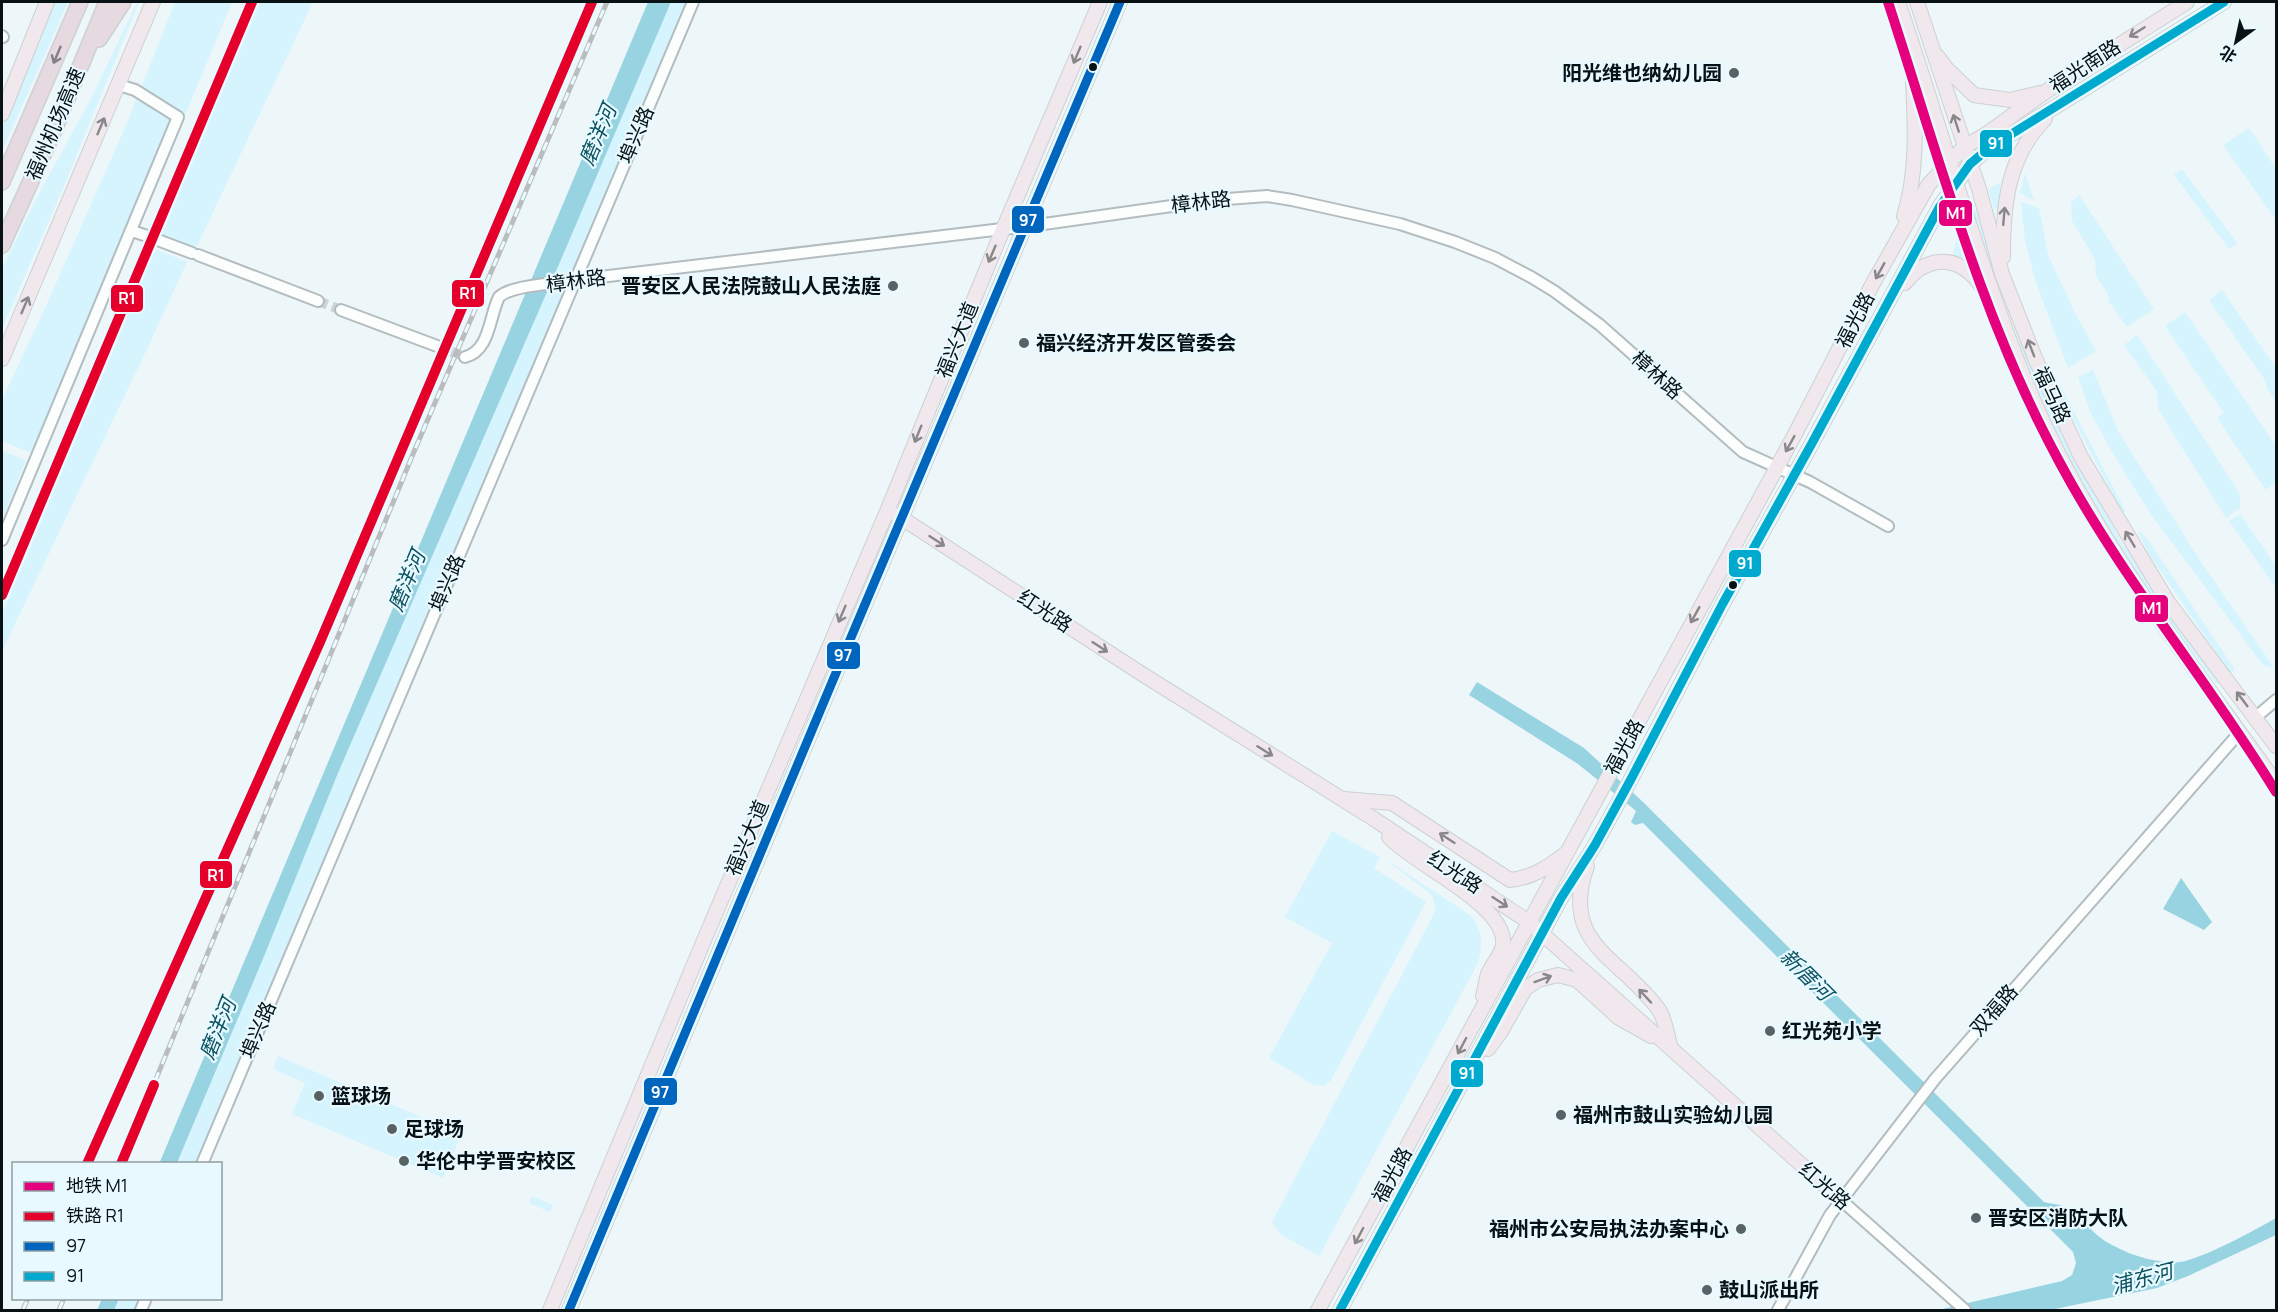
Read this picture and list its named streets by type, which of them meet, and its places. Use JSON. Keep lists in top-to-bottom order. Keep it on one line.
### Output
{"streets":{"highway":["福州机场高速"],"main road":["福光南路","福光路","福兴大道","福马路","红光路"],"street":["埠兴路","樟林路","双福路"]},"crossings":[["福光南路","福光路"],["埠兴路","樟林路"],["樟林路","福光路"],["樟林路","福兴大道"],["福光路","福马路"],["福光路","红光路"],["福兴大道","红光路"],["福马路","双福路"],["红光路","双福路"]],"one_way":["红光路"],"water":["磨洋河","新厝河","浦东河"],"places":["阳光维也纳幼儿园","晋安区人民法院鼓山人民法庭","福兴经济开发区管委会","红光苑小学","篮球场","福州市鼓山实验幼儿园","足球场","华伦中学晋安校区","晋安区消防大队","福州市公安局执法办案中心","鼓山派出所"],"lines":["metro line M1","rail line R1","transit line 97","transit line 91"],"legend":["地铁 M1","铁路 R1","97","91"],"north":"bottom left"}
